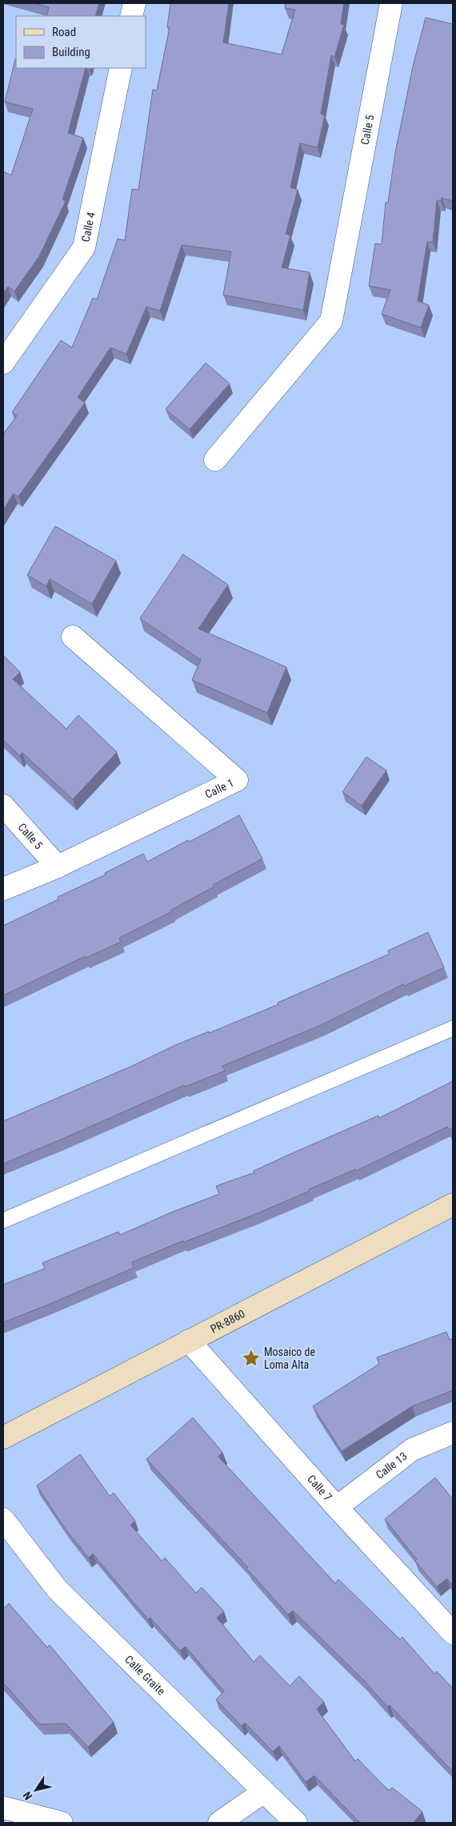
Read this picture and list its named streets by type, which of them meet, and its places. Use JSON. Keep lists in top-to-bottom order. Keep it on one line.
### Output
{"streets":{"street":["Calle 5","Calle 4","Calle 1","PR-8860","Calle 13","Calle 7","Calle Graite"]},"crossings":[["Calle 5","Calle 1"],["PR-8860","Calle 7"],["Calle 13","Calle 7"]],"places":{"place":["Mosaico de Loma Alta"]},"legend":["Road","Building"],"north":"bottom left"}
